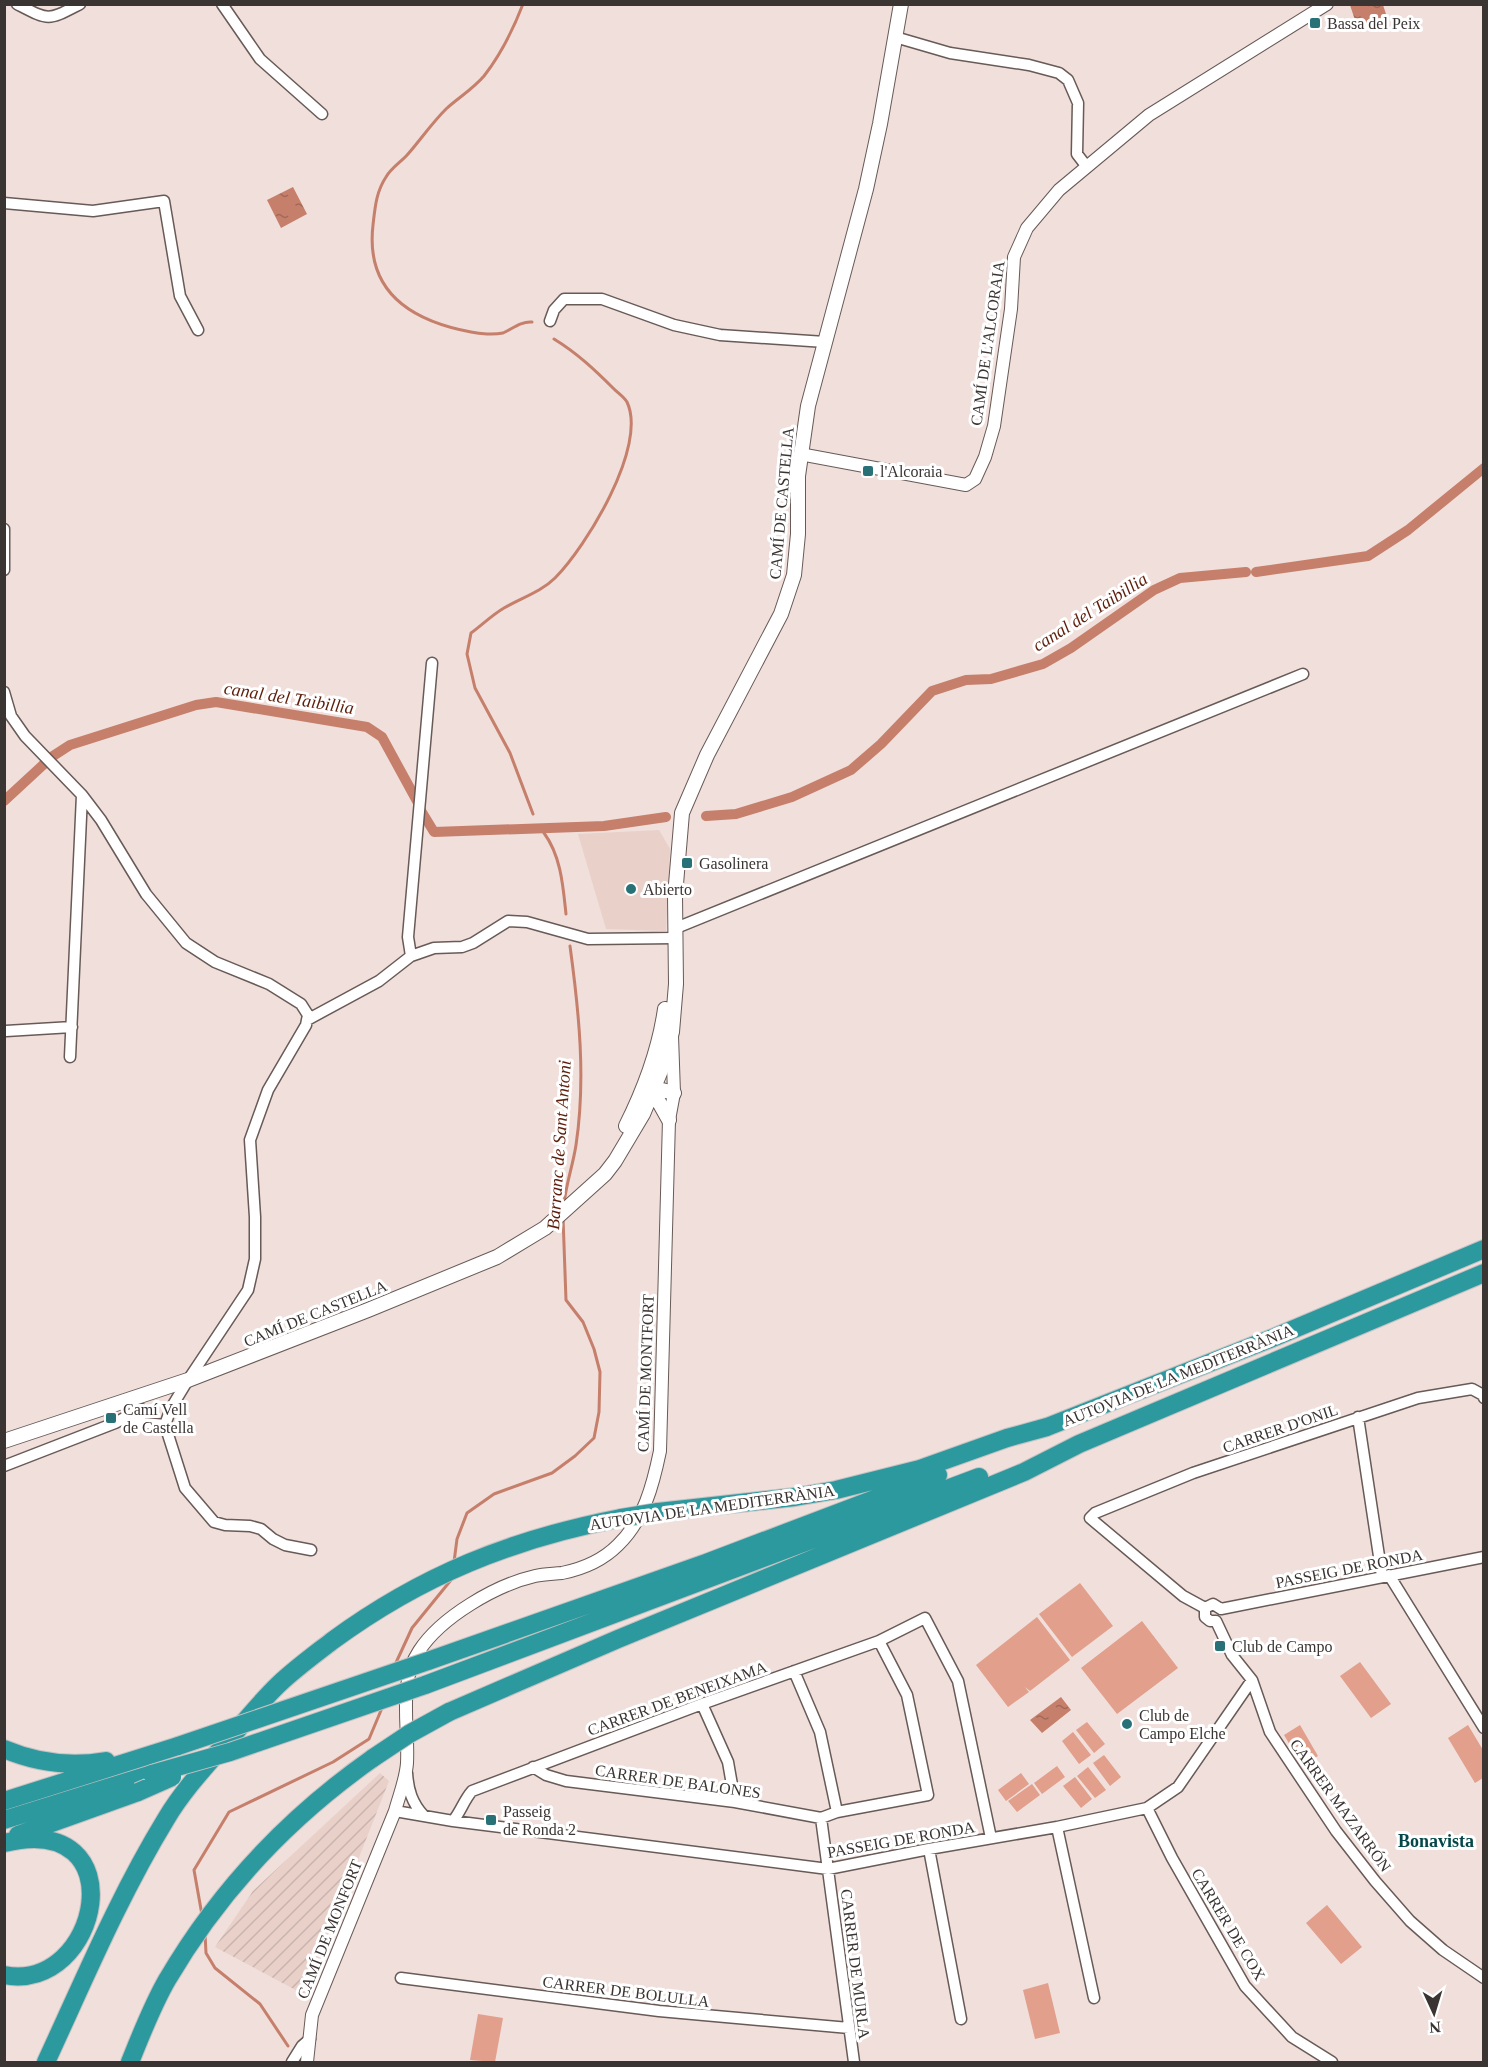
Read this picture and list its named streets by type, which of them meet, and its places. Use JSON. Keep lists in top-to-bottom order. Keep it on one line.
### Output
{"streets":{"highway":["AUTOVIA DE LA MEDITERRÀNIA"],"main road":["CAMÍ DE CASTELLA"],"street":["CAMÍ DE L'ALCORAIA","CAMÍ DE MONTFORT","CARRER D'ONIL","PASSEIG DE RONDA","CARRER DE BENEIXAMA","CARRER DE BALONES","CARRER MAZARRÓN","CARRER DE COX","CAMÍ DE MONFORT","CARRER DE MURLA","CARRER DE BOLULLA"]},"crossings":[["CAMÍ DE L'ALCORAIA","CAMÍ DE CASTELLA"],["CAMÍ DE CASTELLA","CAMÍ DE MONTFORT"],["CAMÍ DE MONTFORT","PASSEIG DE RONDA"],["CAMÍ DE MONTFORT","CAMÍ DE MONFORT"],["CARRER D'ONIL","PASSEIG DE RONDA"],["PASSEIG DE RONDA","CARRER DE BENEIXAMA"],["PASSEIG DE RONDA","CARRER MAZARRÓN"],["PASSEIG DE RONDA","CARRER DE COX"],["PASSEIG DE RONDA","CAMÍ DE MONFORT"],["PASSEIG DE RONDA","CARRER DE MURLA"],["CARRER DE BENEIXAMA","CARRER DE BALONES"],["CARRER DE MURLA","CARRER DE BOLULLA"]],"districts":["Bonavista"],"water":["canal del Taibillia","Barranc de Sant Antoni"],"places":{"transit":["Bassa del Peix","l'Alcoraia","Gasolinera","Camí Vell de Castella","Club de Campo","Passeig de Ronda 2"],"other":["Abierto","Club de Campo Elche"]},"north":"bottom"}
